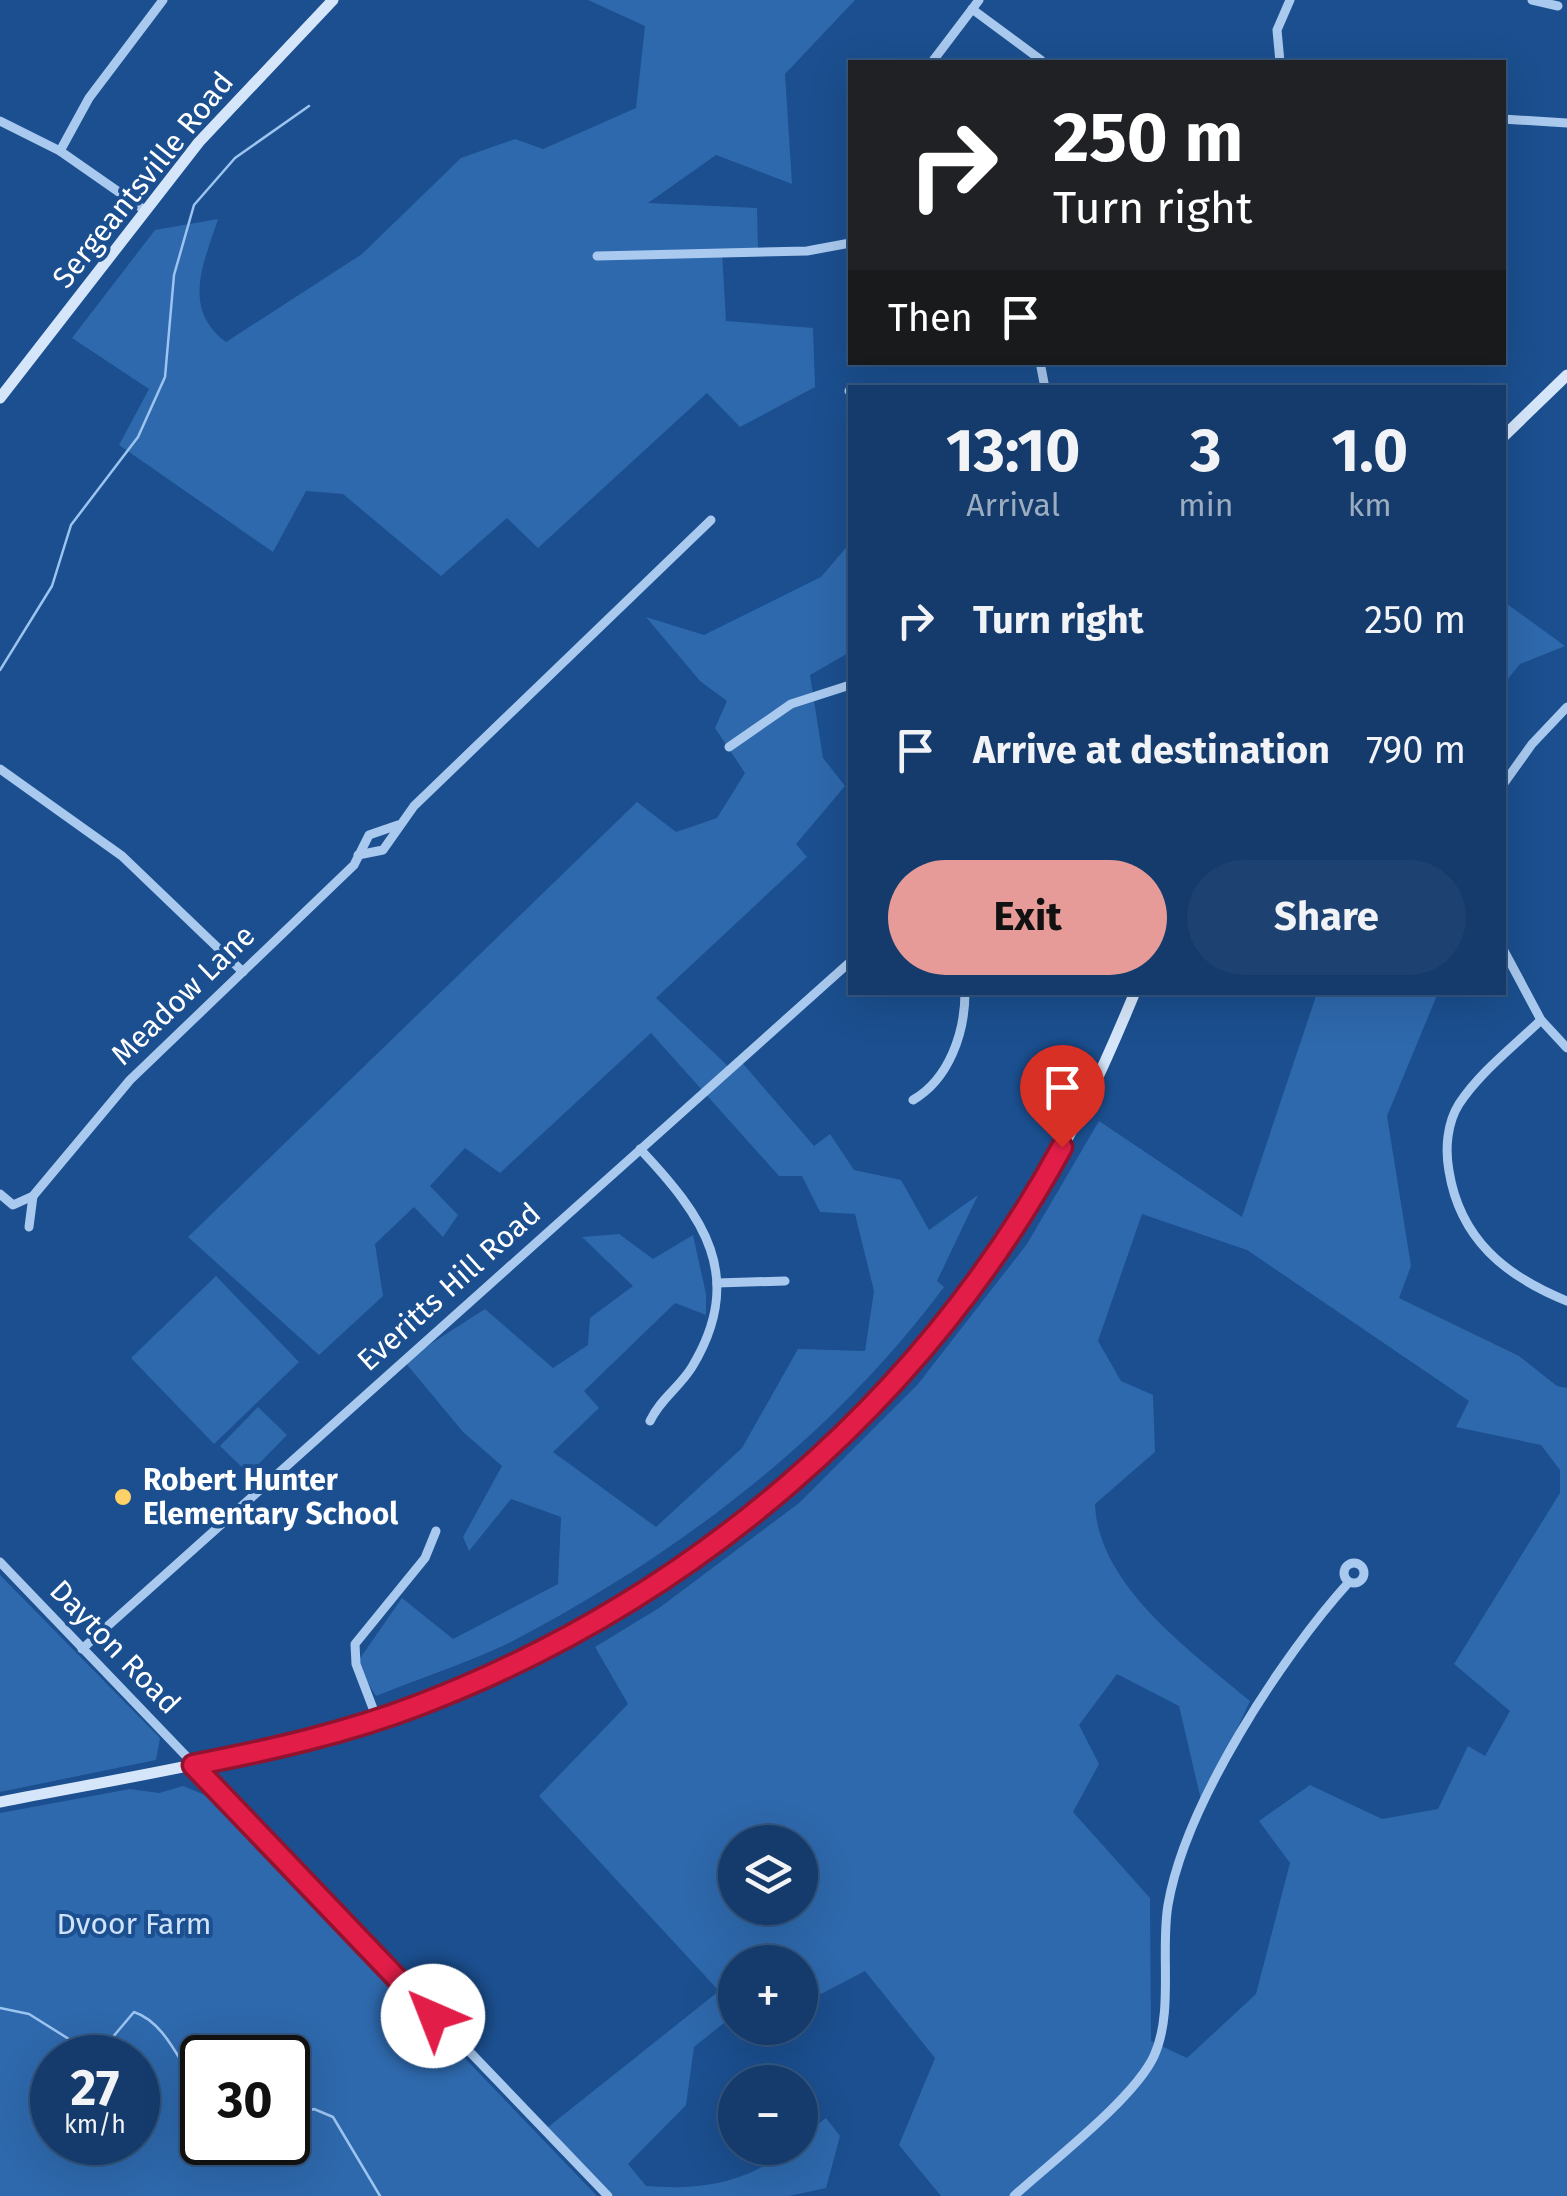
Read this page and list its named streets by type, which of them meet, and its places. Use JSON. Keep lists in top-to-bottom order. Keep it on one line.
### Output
{"streets":{"main road":["Sergeantsville Road"],"street":["Meadow Lane","Everitts Hill Road","Dayton Road"]},"crossings":[["Everitts Hill Road","Dayton Road"]],"parks":["Dvoor Farm"],"places":["Robert Hunter Elementary School"],"page":{"turn":["250 m","Turn right"],"then":"Then","eta":["13:10","Arrival","3","min","1.0","km"],"list":[{"name":"Turn right","value":"250 m"},{"name":"Arrive at destination","value":"790 m"}],"buttons":["Exit","Share"],"map_buttons":["+","−"],"speed":"27 km/h","limit":"30"}}
